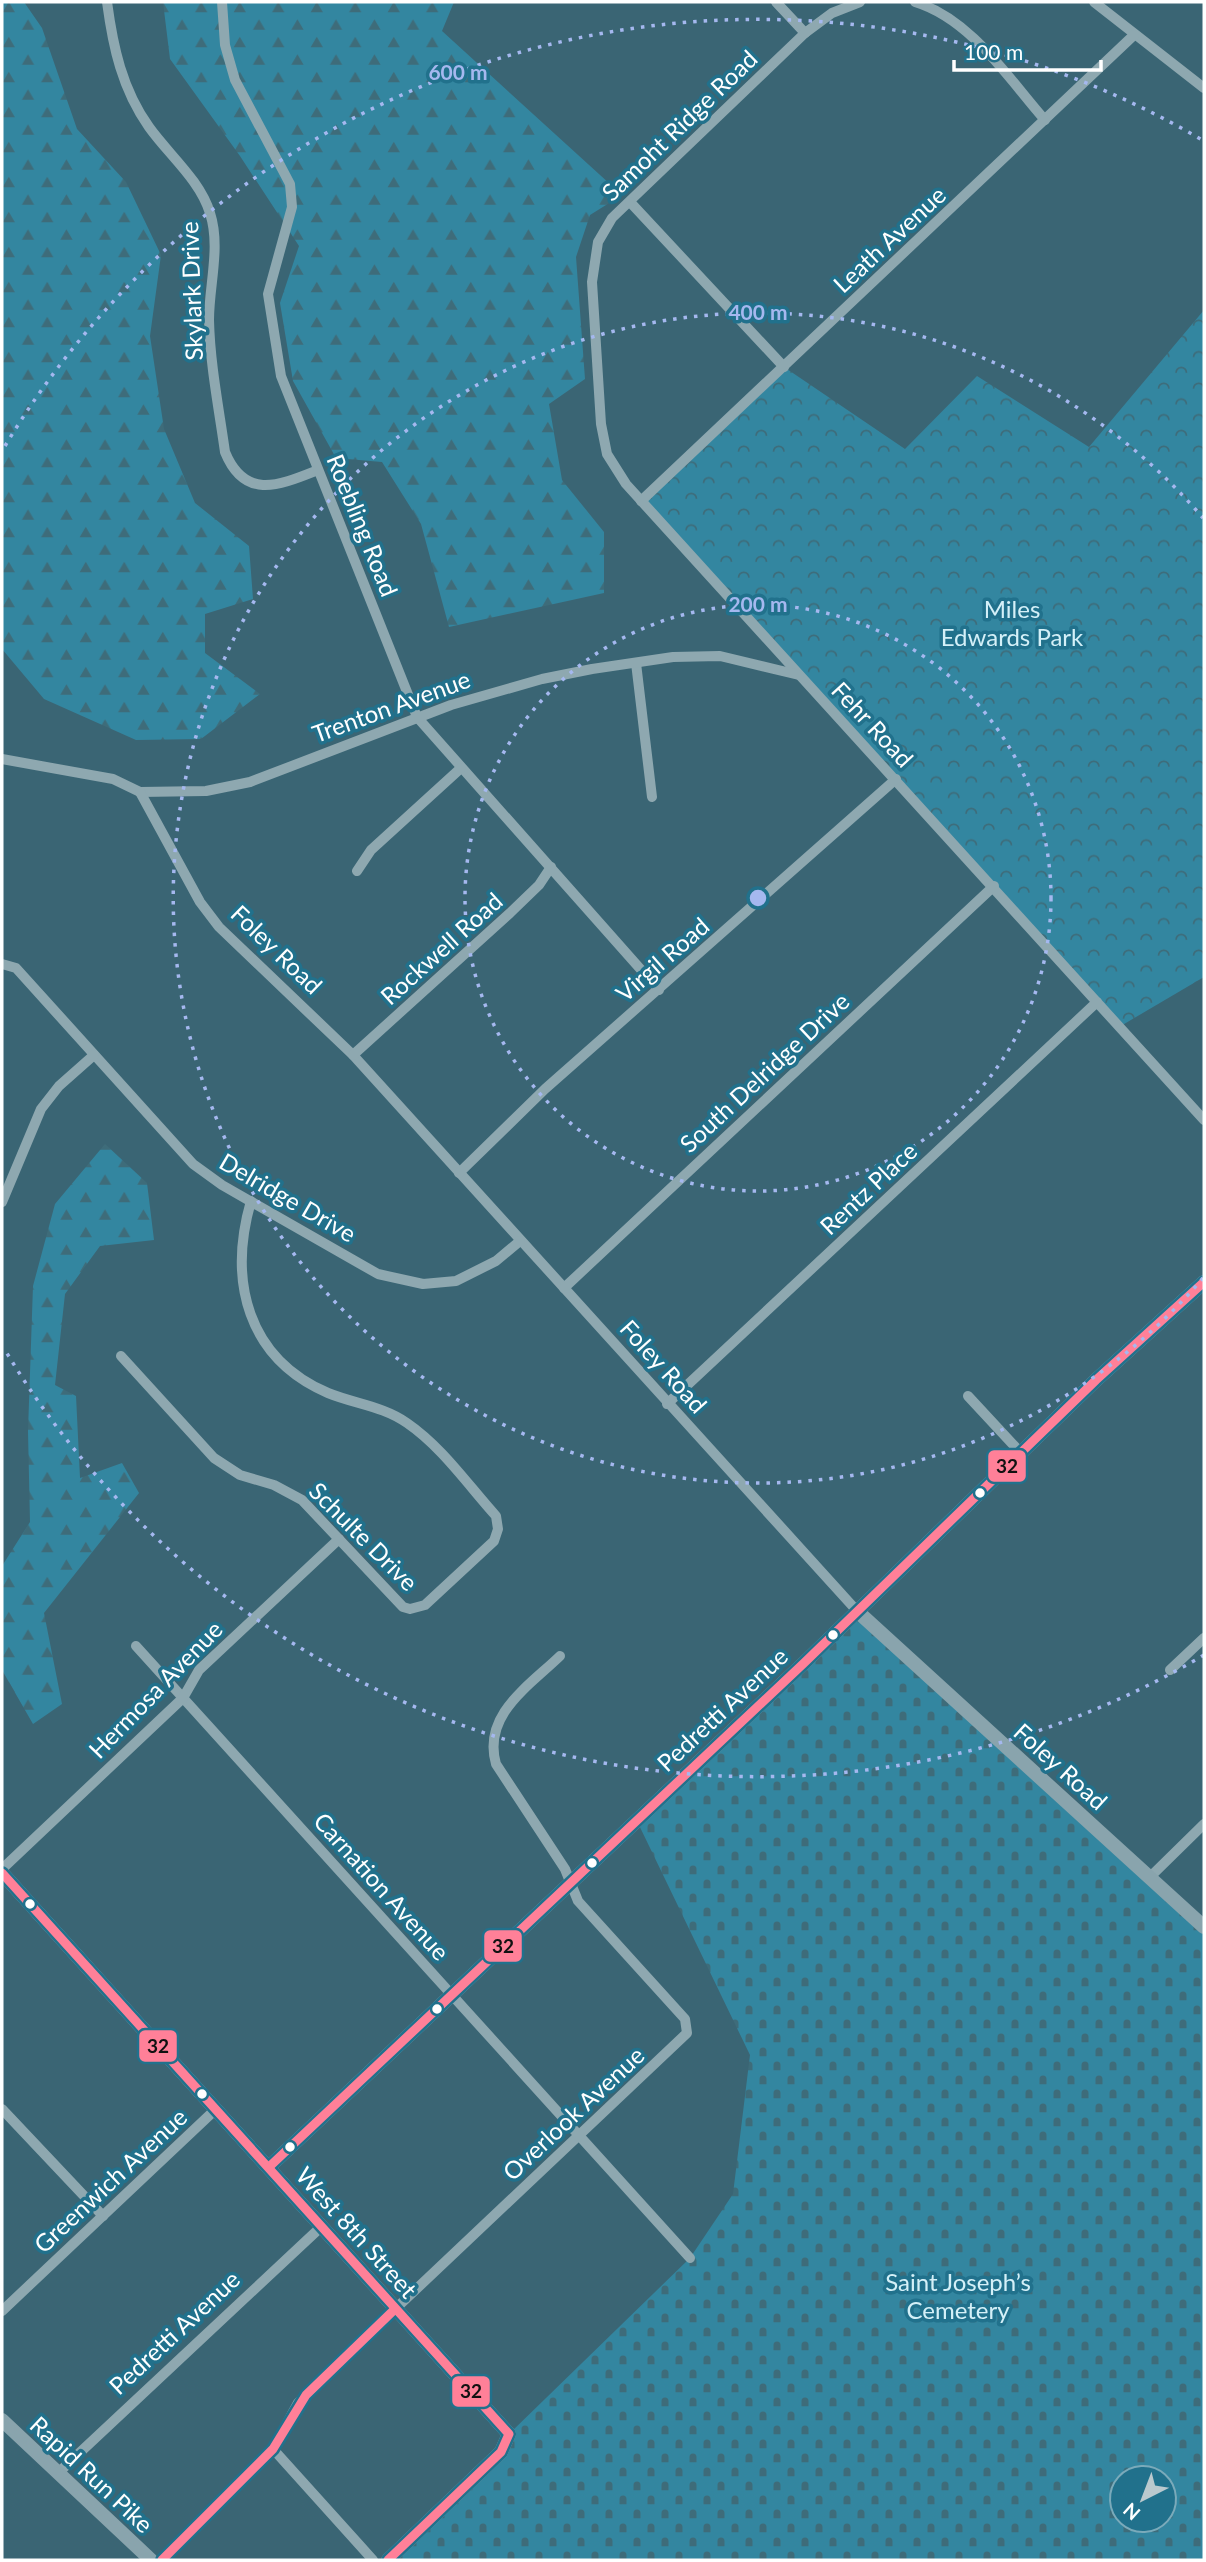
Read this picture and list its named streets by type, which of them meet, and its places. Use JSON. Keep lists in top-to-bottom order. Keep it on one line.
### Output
{"streets":{"street":["Samoht Ridge Road","Leath Avenue","Skylark Drive","Roebling Road","Trenton Avenue","Fehr Road","Rockwell Road","Foley Road","Virgil Road","South Delridge Drive","Rentz Place","Delridge Drive","Schulte Drive","Hermosa Avenue","Pedretti Avenue","Carnation Avenue","Overlook Avenue","Greenwich Avenue","West 8th Street","Rapid Run Pike"]},"crossings":[["Samoht Ridge Road","Fehr Road"],["Leath Avenue","Fehr Road"],["Skylark Drive","Roebling Road"],["Roebling Road","Trenton Avenue"],["Roebling Road","Rockwell Road"],["Roebling Road","Virgil Road"],["Trenton Avenue","Fehr Road"],["Trenton Avenue","Foley Road"],["Fehr Road","Virgil Road"],["Fehr Road","South Delridge Drive"],["Fehr Road","Rentz Place"],["Rockwell Road","Foley Road"],["Foley Road","Virgil Road"],["Foley Road","South Delridge Drive"],["Foley Road","Rentz Place"],["Foley Road","Delridge Drive"],["Foley Road","Pedretti Avenue"],["Delridge Drive","Schulte Drive"],["Schulte Drive","Hermosa Avenue"],["Hermosa Avenue","Carnation Avenue"],["Hermosa Avenue","West 8th Street"],["Pedretti Avenue","Carnation Avenue"],["Pedretti Avenue","Overlook Avenue"],["Pedretti Avenue","West 8th Street"],["Pedretti Avenue","Rapid Run Pike"],["Carnation Avenue","Overlook Avenue"],["Overlook Avenue","West 8th Street"],["Greenwich Avenue","West 8th Street"]],"parks":["Miles Edwards Park","Saint Joseph’s Cemetery"],"lines":["transit line 32"],"scale_bar":"100 m","north":"bottom left","rings":["600 m","400 m","200 m"]}
